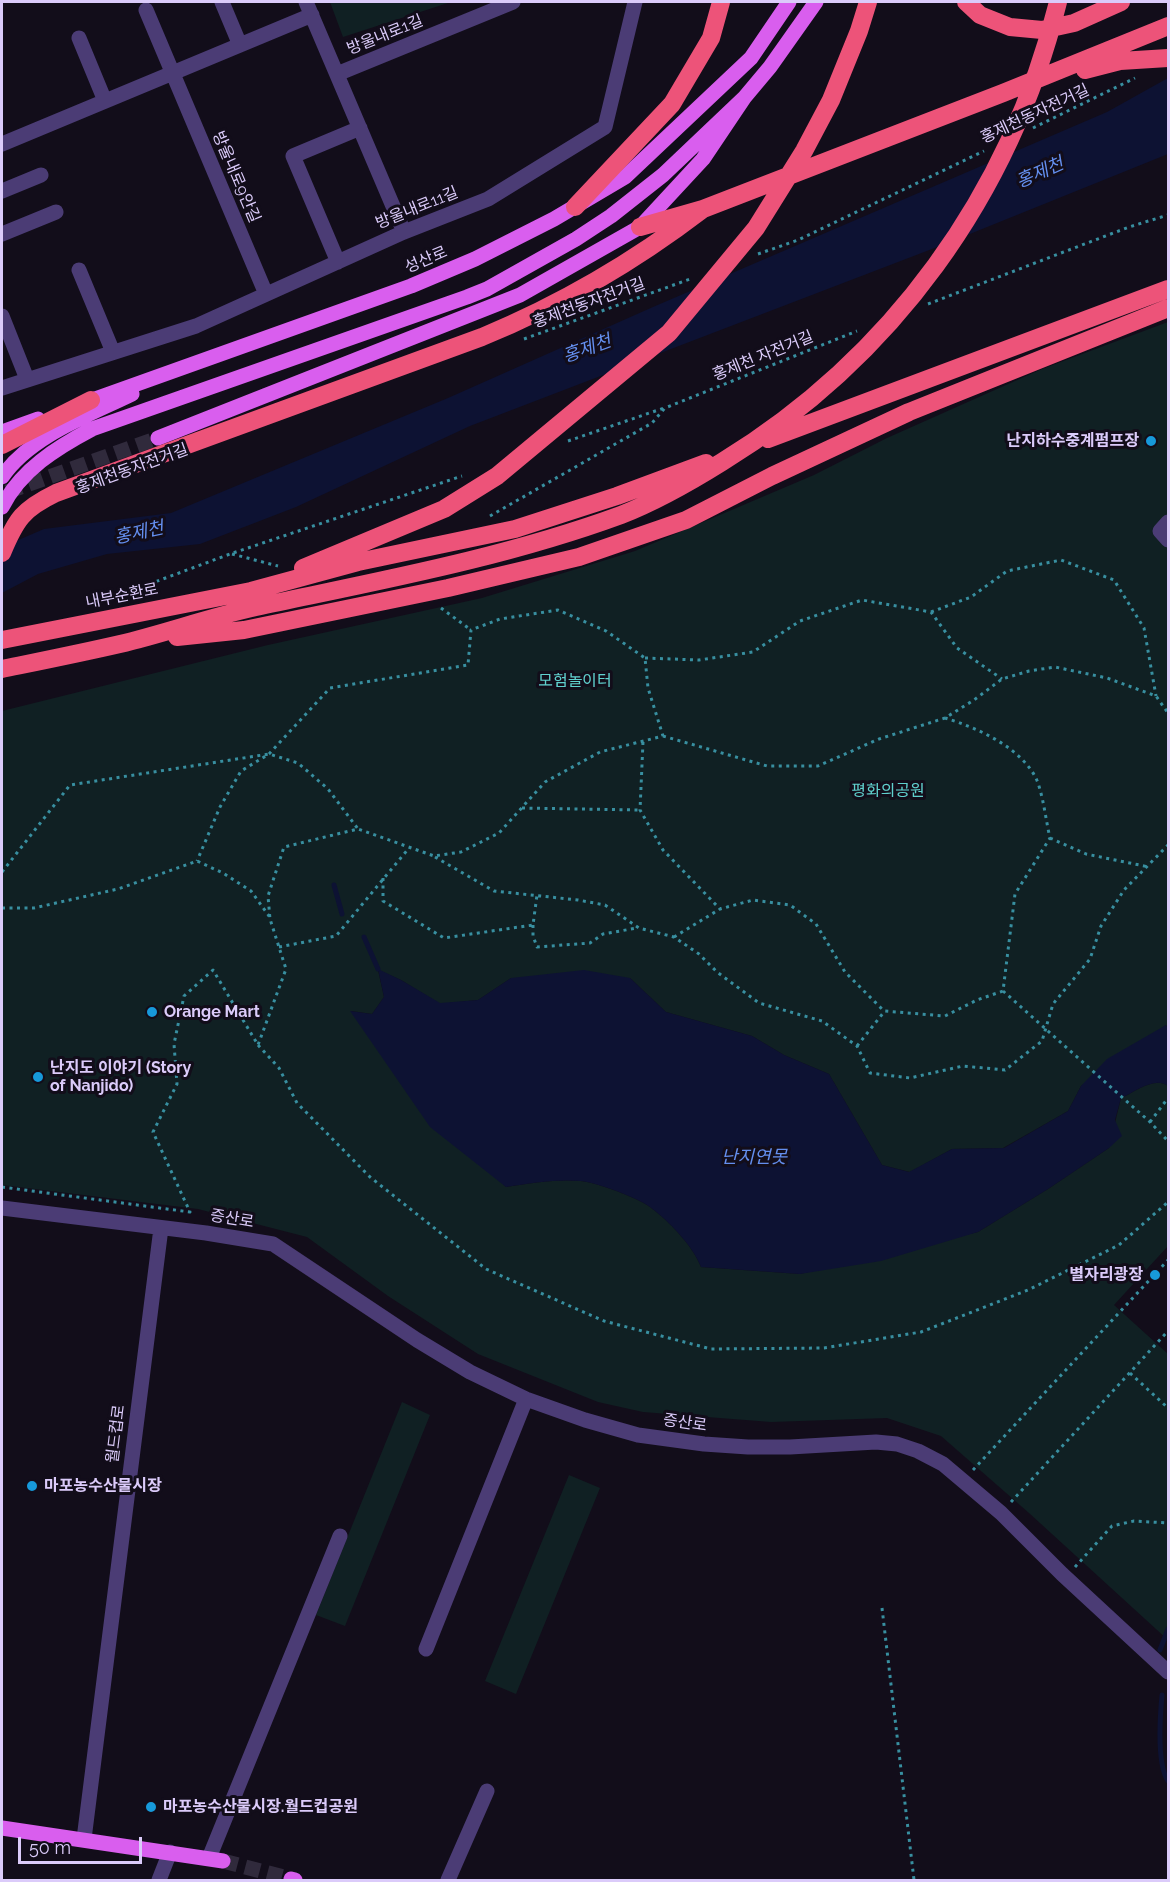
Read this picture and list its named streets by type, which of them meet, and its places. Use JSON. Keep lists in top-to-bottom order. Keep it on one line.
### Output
{"streets":{"highway":["내부순환로"],"main road":["성산로"],"street":["방울내로1길","방울내로9안길","방울내로11길","증산로","월드컵로"],"path":["홍제천동자전거길","홍제천 자전거길"]},"crossings":[["방울내로1길","방울내로11길"],["방울내로9안길","방울내로11길"],["증산로","월드컵로"]],"water":["홍제천","난지연못"],"parks":["모험놀이터","평화의공원"],"places":["난지하수중계펌프장","Orange Mart","난지도 이야기 (Story of Nanjido)","별자리광장","마포농수산물시장","마포농수산물시장.월드컵공원"],"scale_bar":"50 m"}
